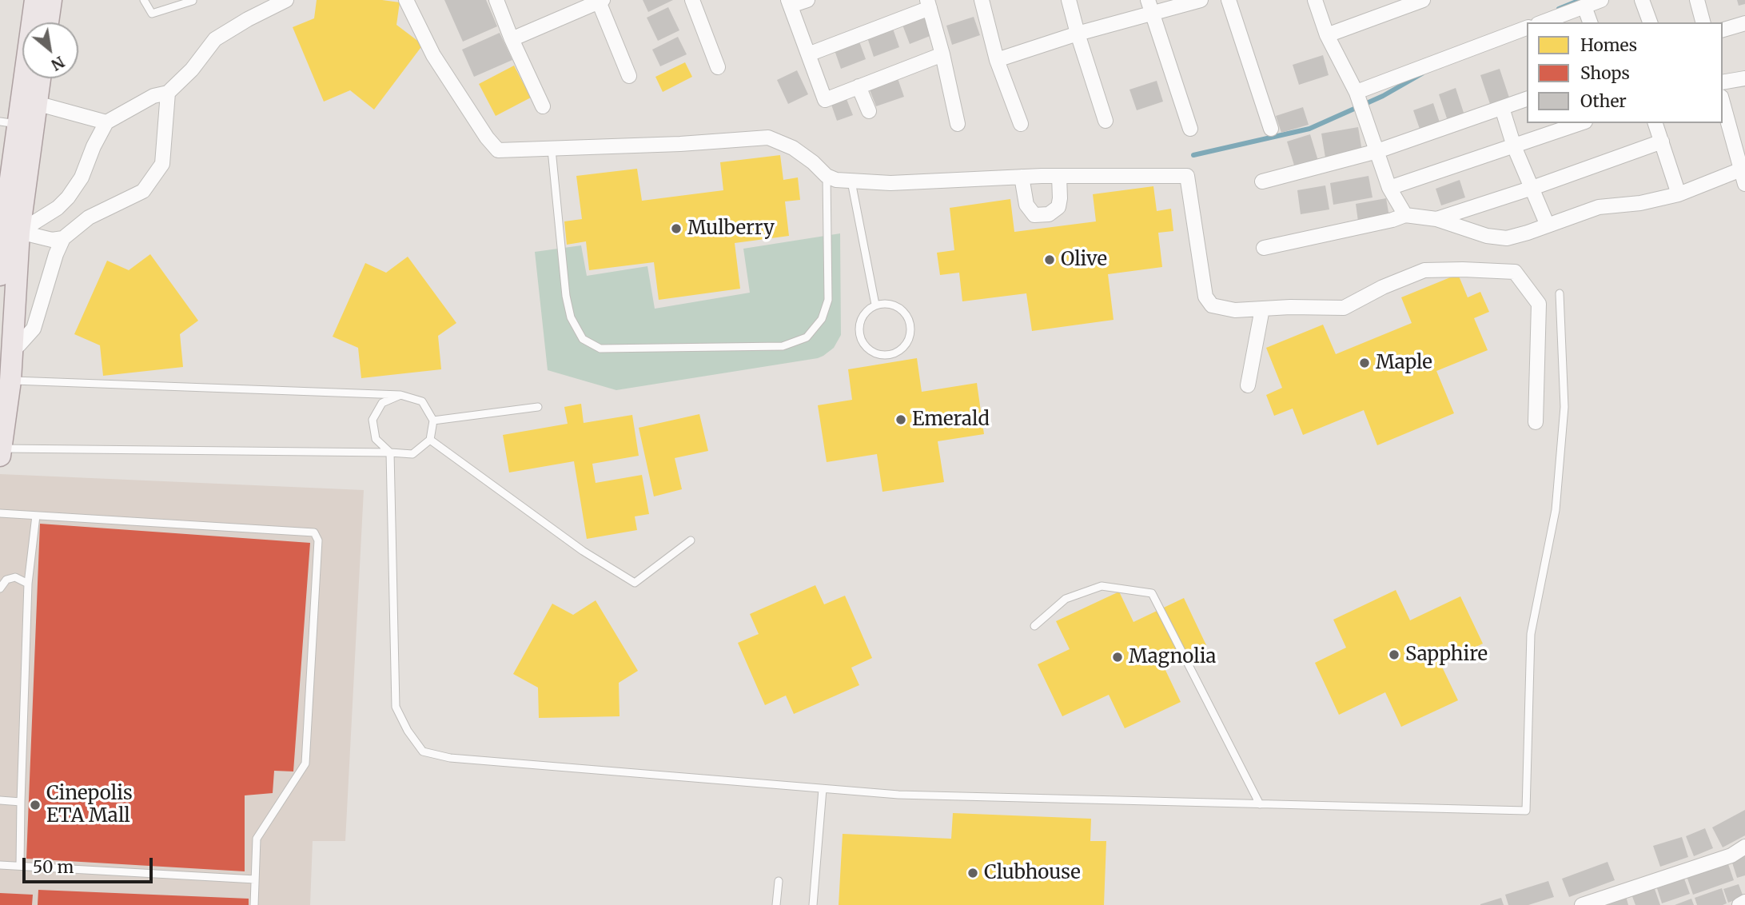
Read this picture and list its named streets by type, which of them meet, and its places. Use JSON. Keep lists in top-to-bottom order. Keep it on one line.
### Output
{"places":["Mulberry","Olive","Maple","Emerald","Sapphire","Magnolia","Cinepolis ETA Mall","Clubhouse"],"legend":["Homes","Shops","Other"],"scale_bar":"50 m","north":"bottom right"}
